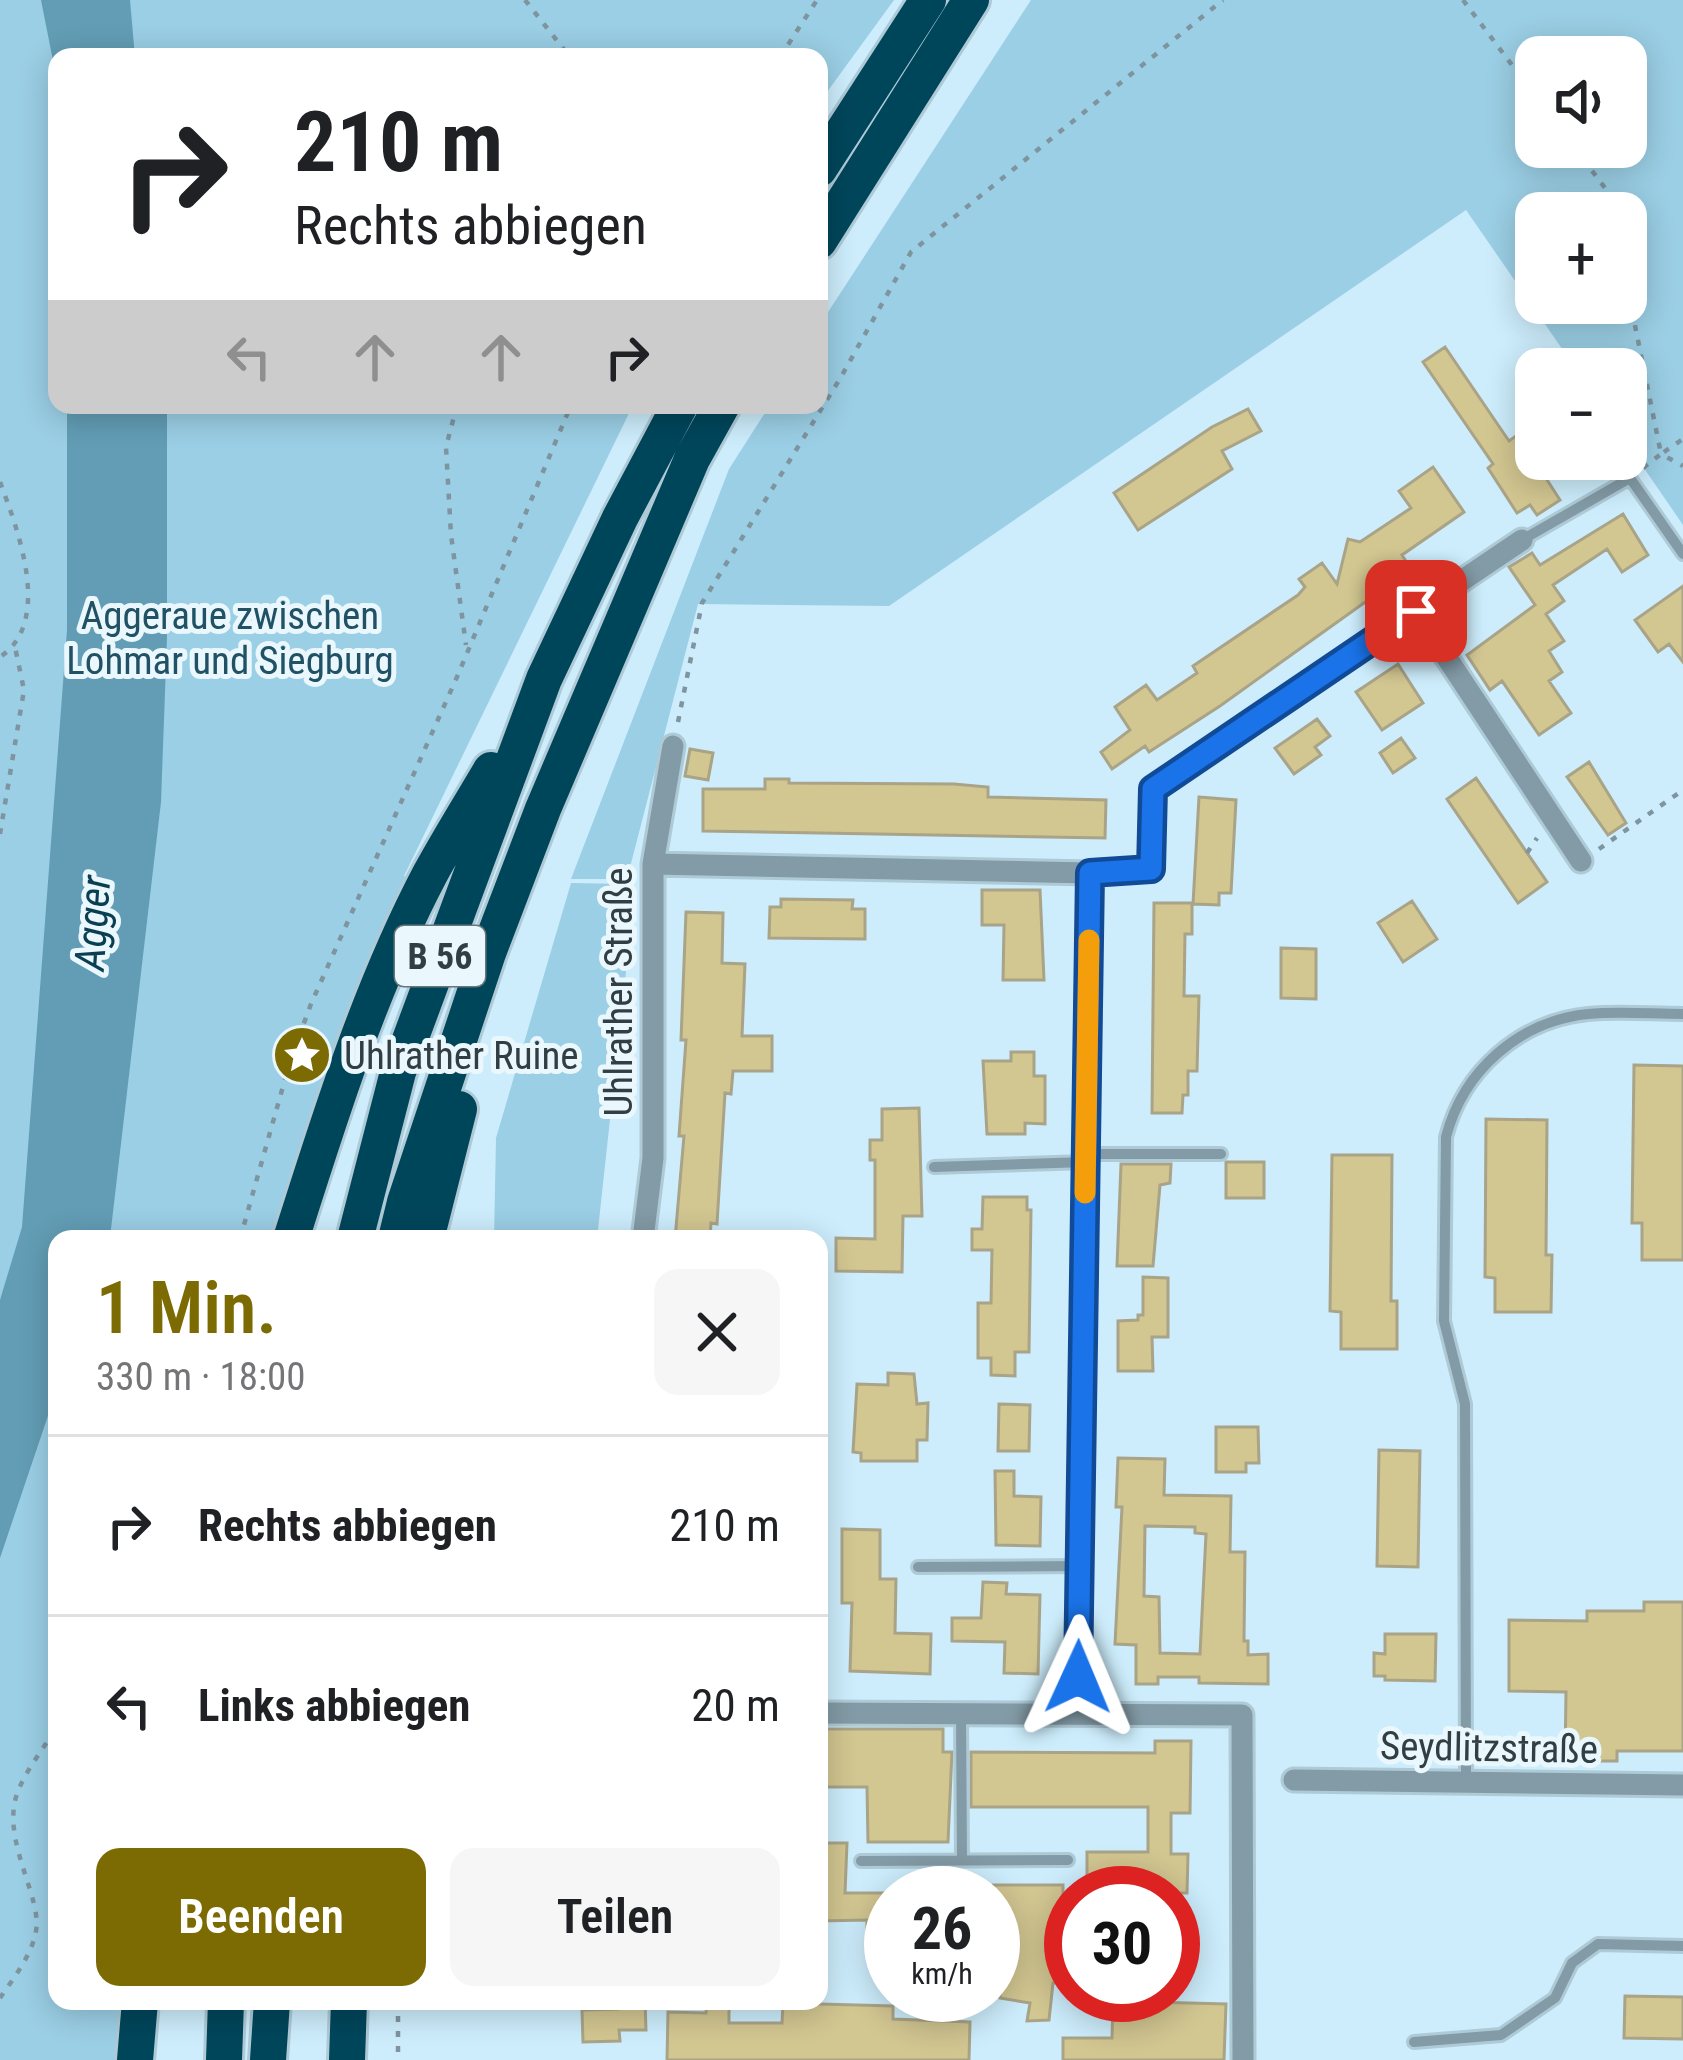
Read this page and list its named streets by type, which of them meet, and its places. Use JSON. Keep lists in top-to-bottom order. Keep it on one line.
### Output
{"streets":{"highway":["B 56"],"street":["Uhlrather Straße","Seydlitzstraße"]},"water":["Agger"],"parks":["Aggeraue zwischen Lohmar und Siegburg"],"places":{"place":["Uhlrather Ruine"]},"page":{"map_buttons":["+","−"],"turn":["210 m","Rechts abbiegen"],"heading":["1 Min.","330 m · 18:00"],"list":[{"name":"Rechts abbiegen","value":"210 m"},{"name":"Links abbiegen","value":"20 m"}],"buttons":["Beenden","Teilen"],"speed":"26 km/h","limit":"30"}}
